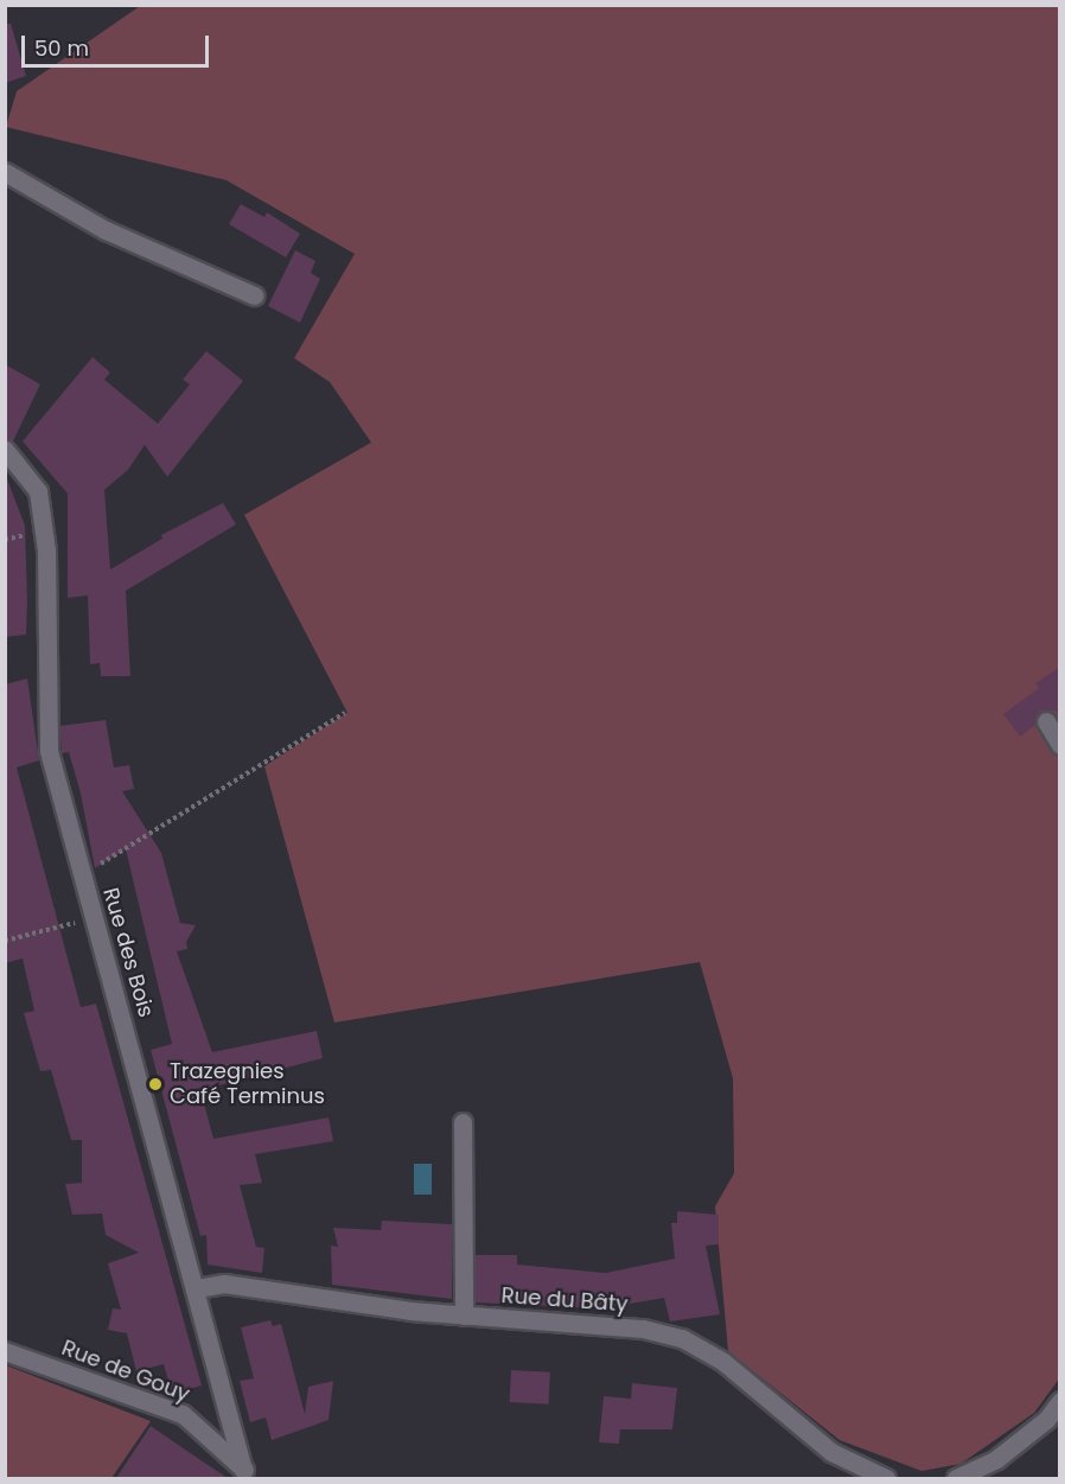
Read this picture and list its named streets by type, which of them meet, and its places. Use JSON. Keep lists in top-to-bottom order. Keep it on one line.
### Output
{"streets":{"street":["Rue des Bois","Rue du Bâty","Rue de Gouy"]},"crossings":[["Rue des Bois","Rue du Bâty"],["Rue des Bois","Rue de Gouy"]],"places":["Trazegnies Café Terminus"],"scale_bar":"50 m"}
